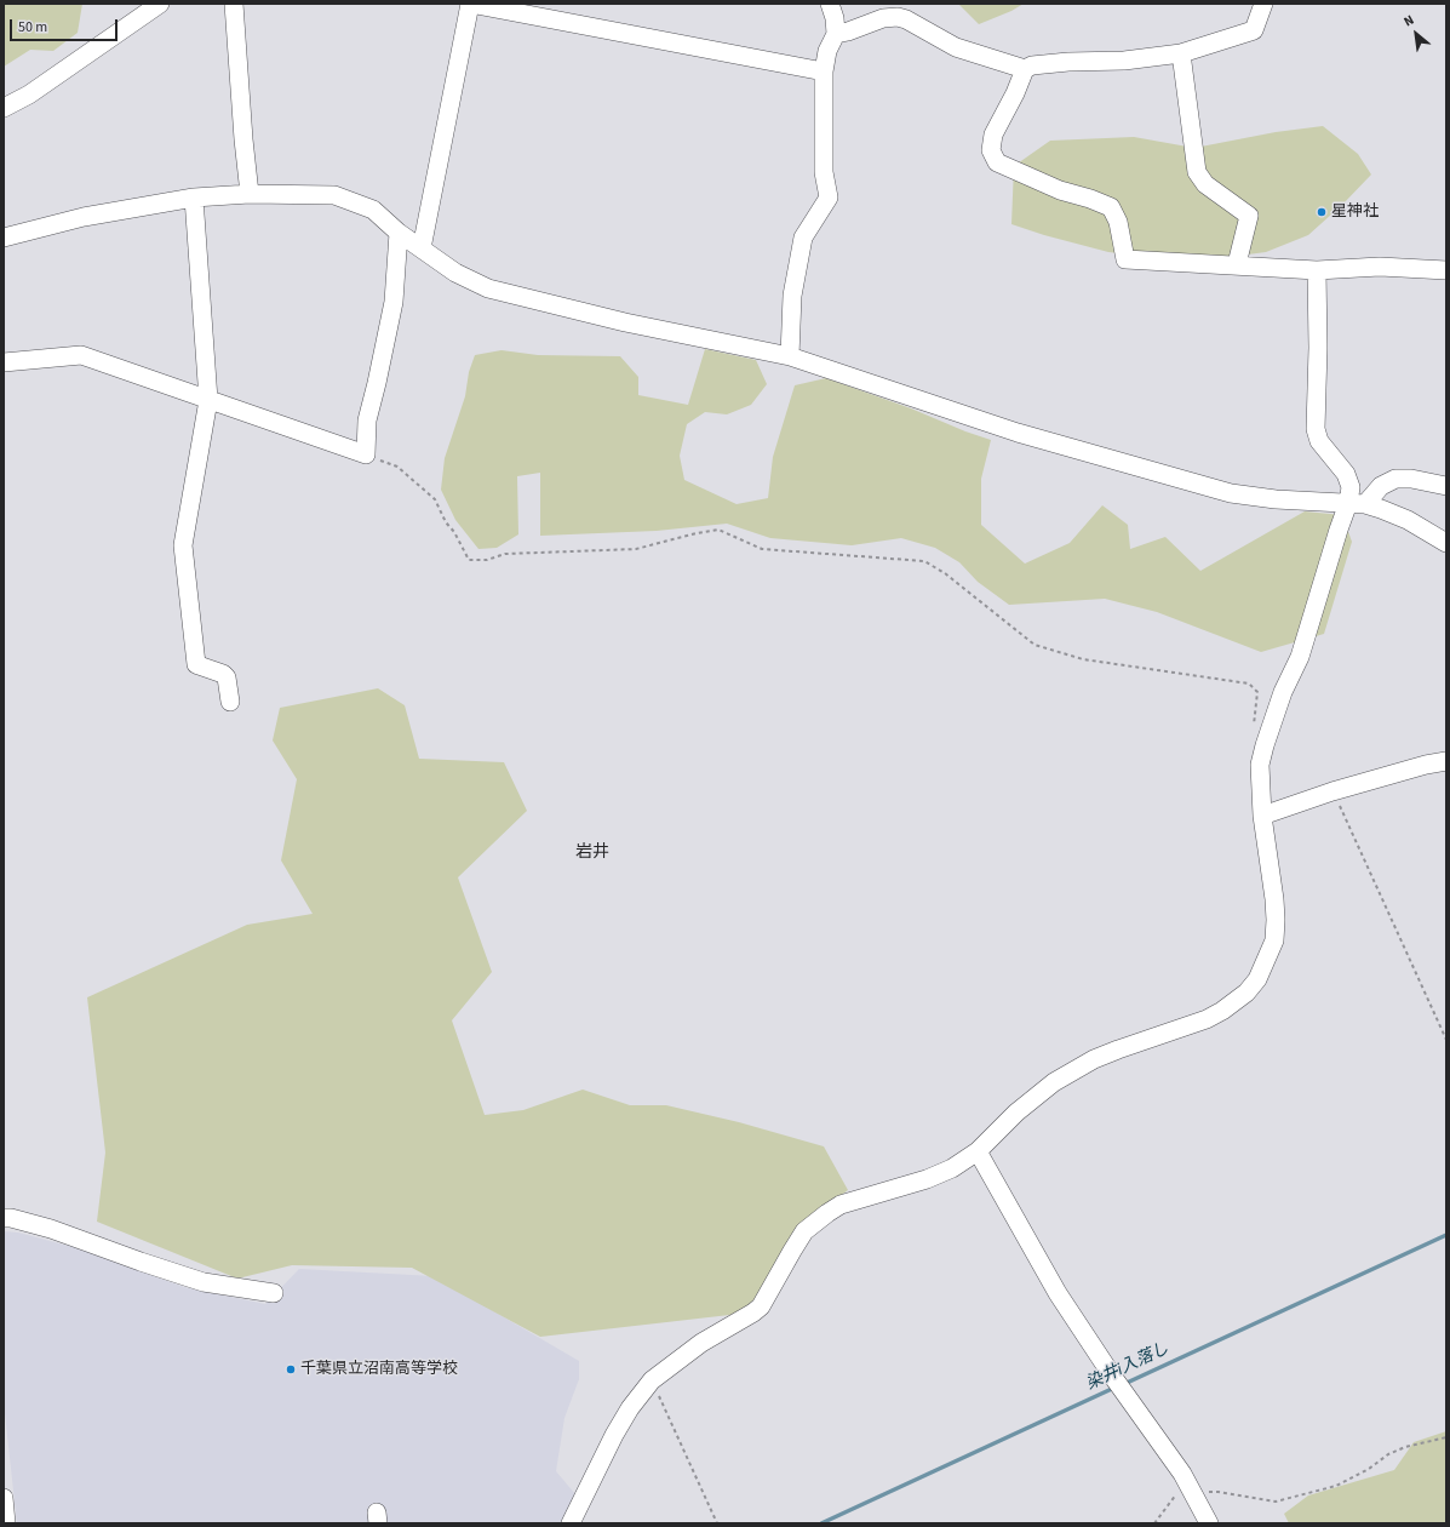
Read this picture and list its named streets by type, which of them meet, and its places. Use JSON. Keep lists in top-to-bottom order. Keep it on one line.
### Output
{"districts":["岩井"],"water":["染井i入落し"],"places":["星神社","千葉県立沼南高等学校"],"scale_bar":"50 m","north":"top left"}
